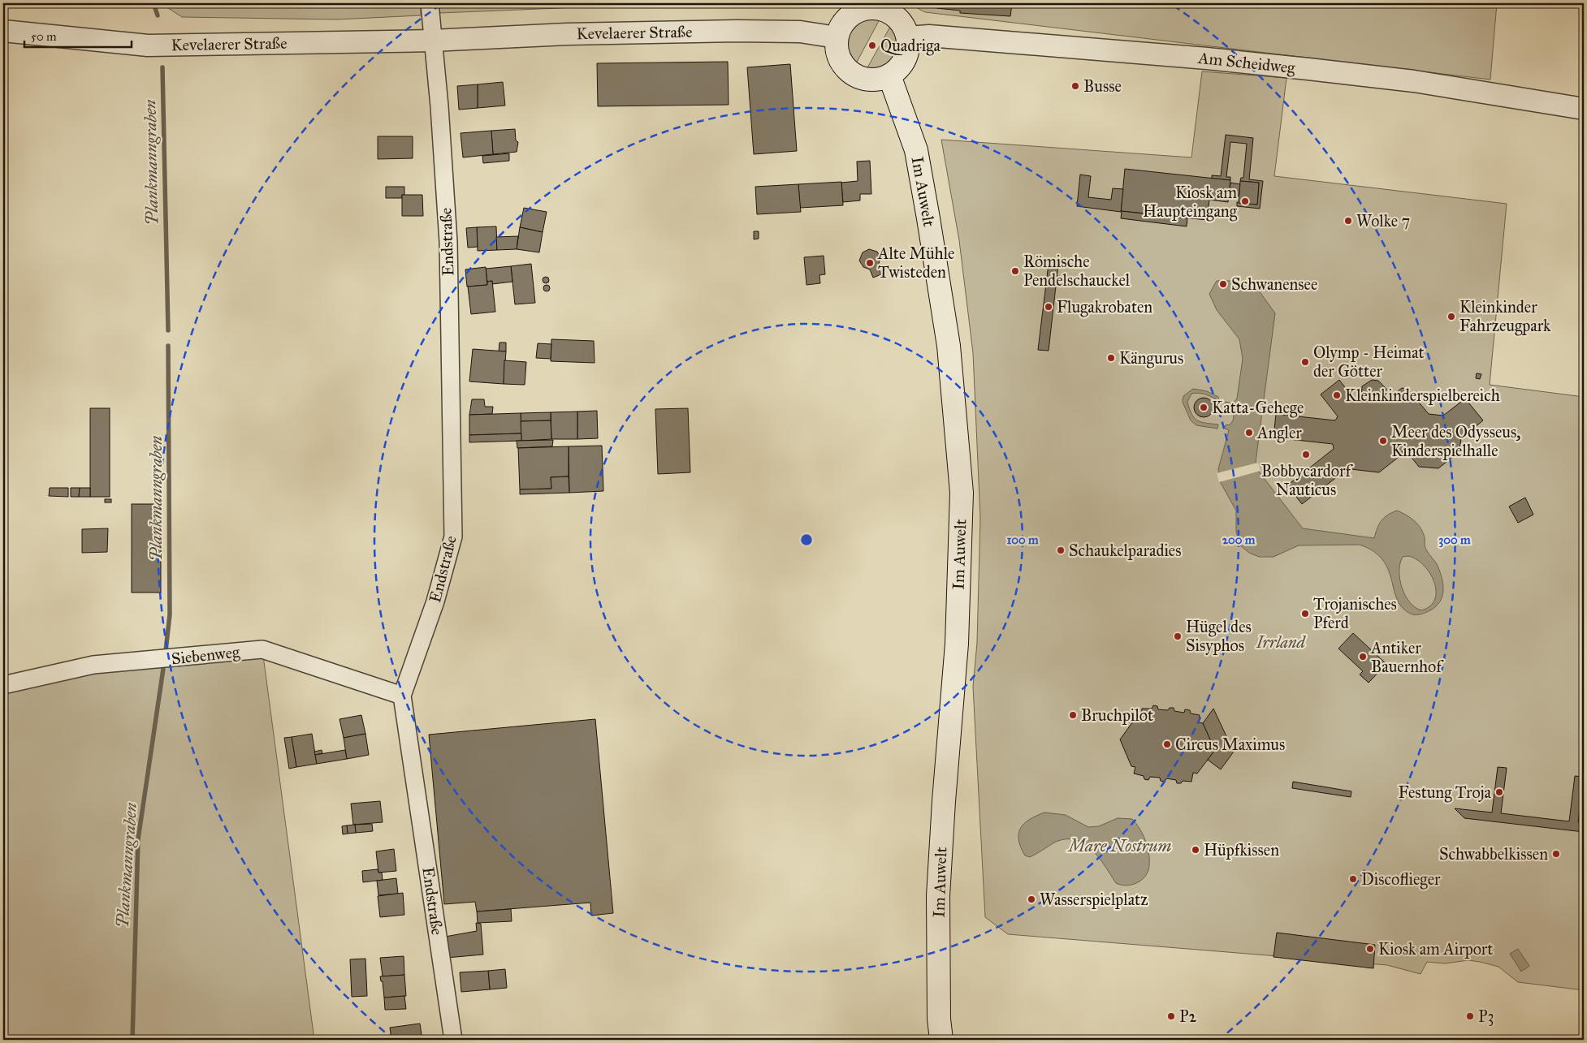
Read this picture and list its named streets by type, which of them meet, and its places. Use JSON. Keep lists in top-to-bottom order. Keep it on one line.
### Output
{"streets":{"main road":["Im Auwelt"],"street":["Kevelaerer Straße","Am Scheidweg","Endstraße","Siebenweg"]},"crossings":[["Kevelaerer Straße","Am Scheidweg"],["Kevelaerer Straße","Im Auwelt"],["Kevelaerer Straße","Endstraße"],["Am Scheidweg","Im Auwelt"],["Endstraße","Siebenweg"]],"water":["Plankmanngraben","Mare Nostrum"],"parks":["Irrland"],"places":["Quadriga","Busse","Kiosk am Haupteingang","Wolke 7","Alte Mühle Twisteden","Römische Pendelschauckel","Schwanensee","Flugakrobaten","Kleinkinder Fahrzeugpark","Kängurus","Olymp - Heimat der Götter","Kleinkinderspielbereich","Katta-Gehege","Angler","Meer des Odysseus, Kinderspielhalle","Bobbycardorf Nauticus","Schaukelparadies","Trojanisches Pferd","Hügel des Sisyphos","Antiker Bauernhof","Bruchpilot","Circus Maximus","Festung Troja","Hüpfkissen","Schwabbelkissen","Discoflieger","Wasserspielplatz","Kiosk am Airport","P2","P3"],"scale_bar":"50 m","rings":["100 m","200 m","300 m"]}
